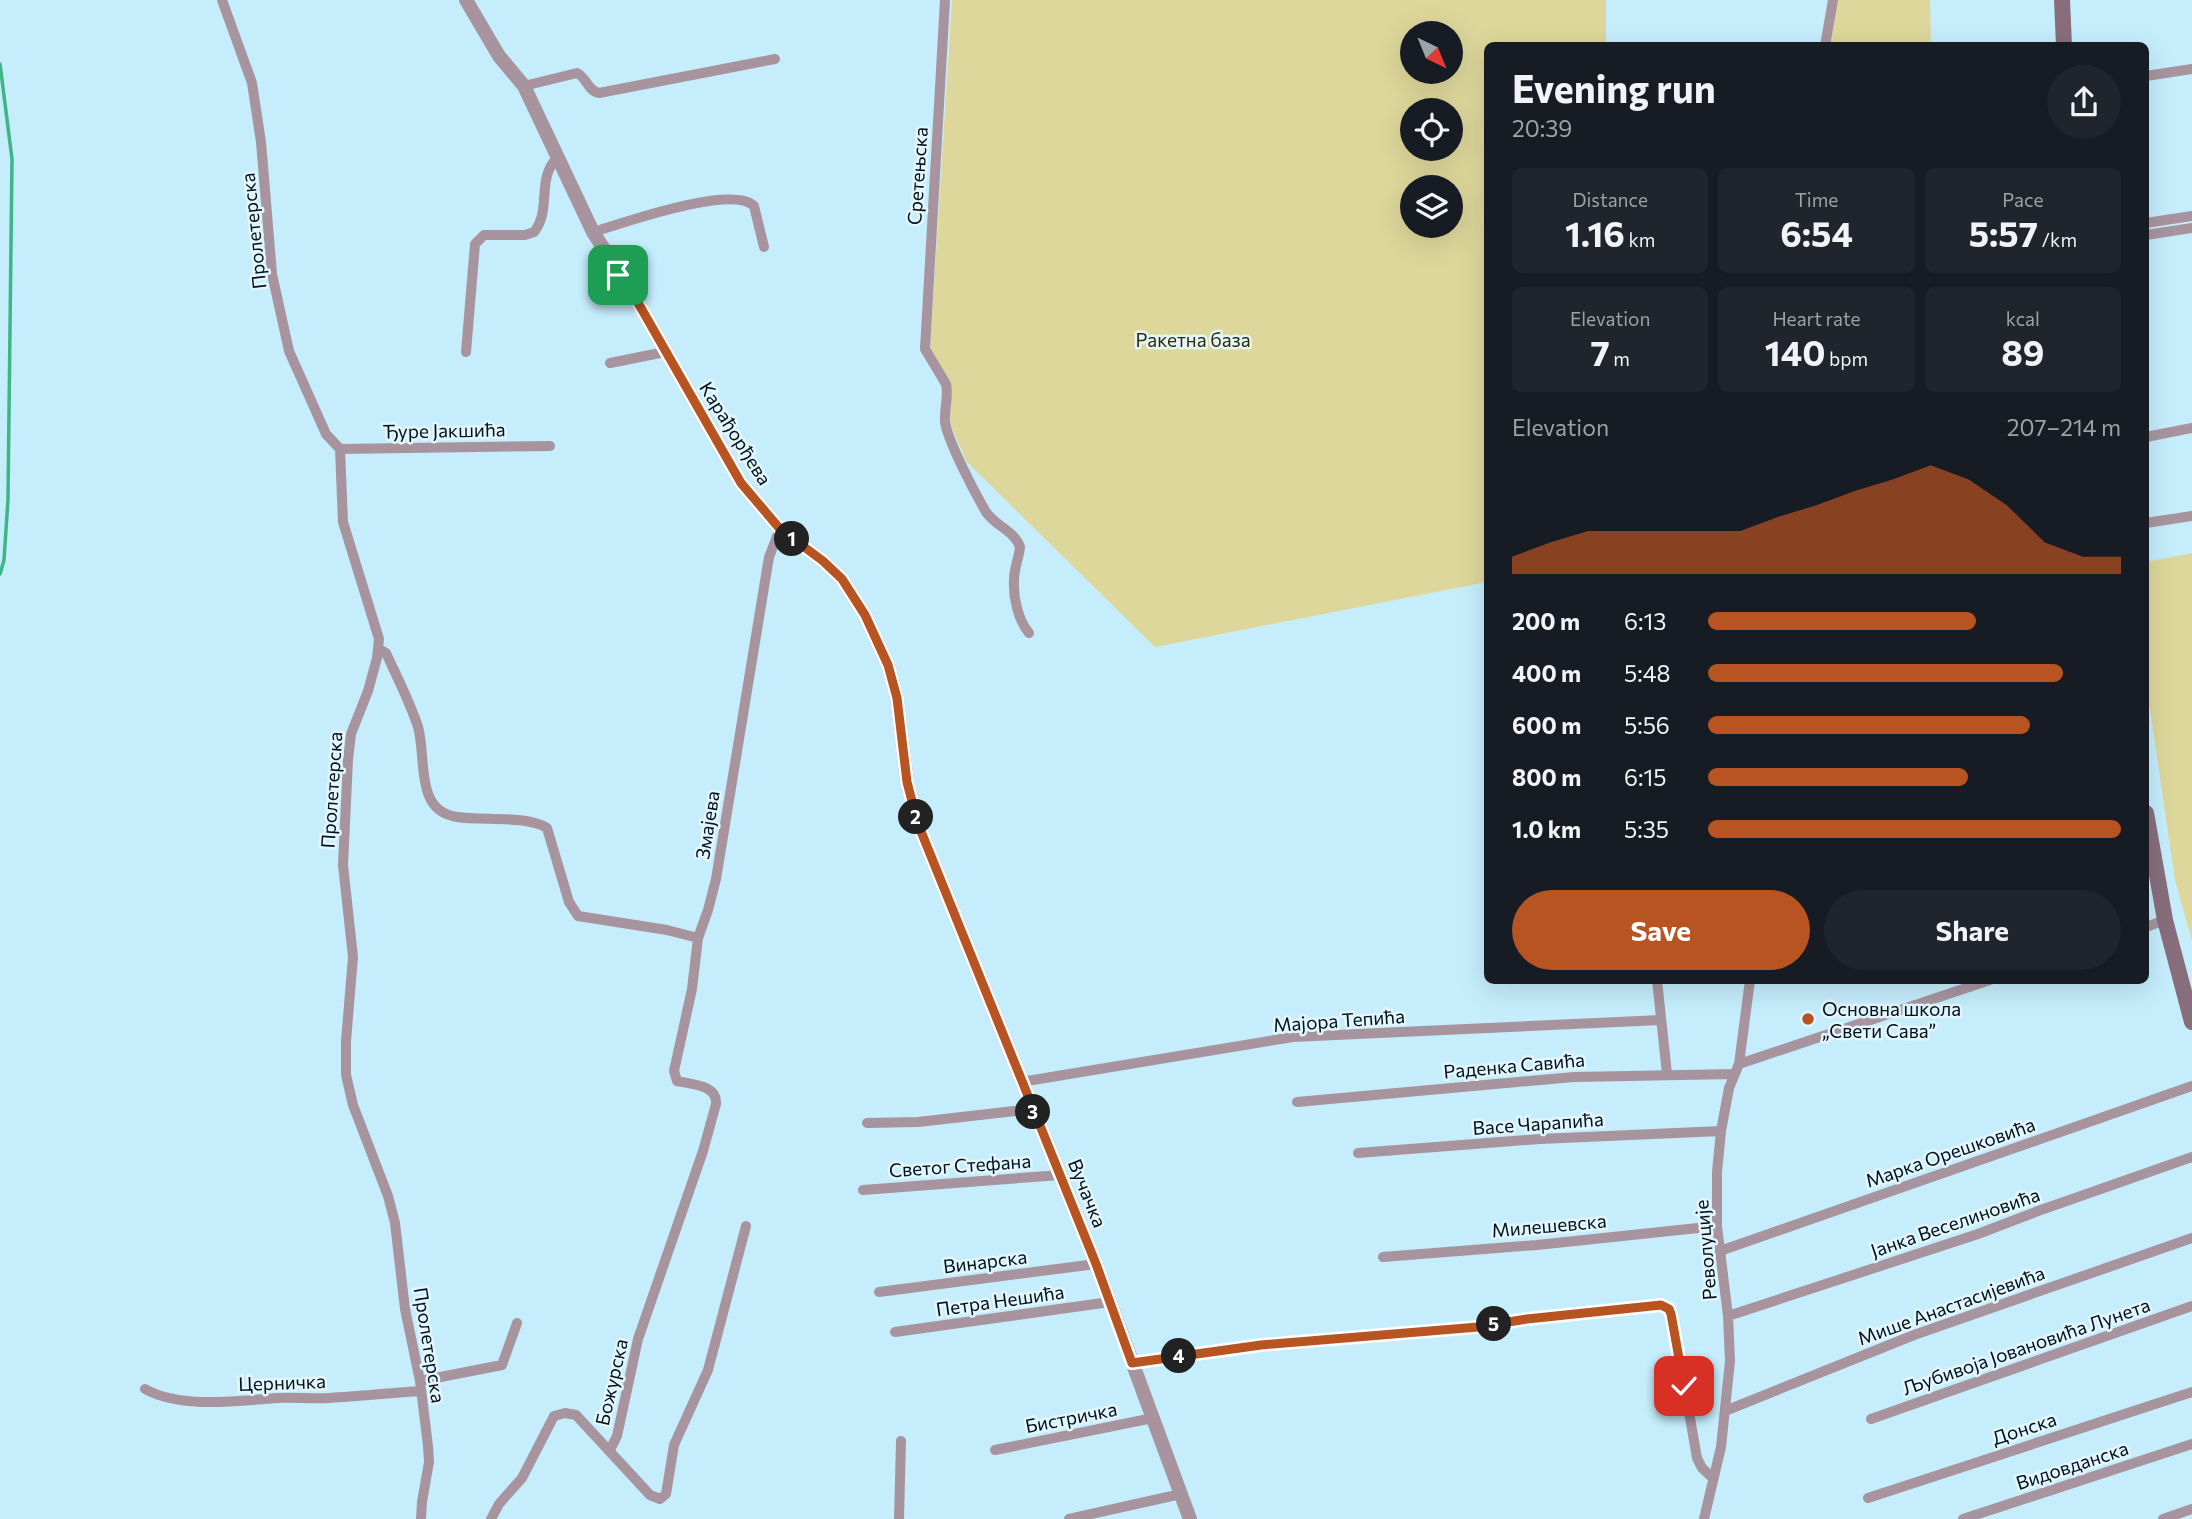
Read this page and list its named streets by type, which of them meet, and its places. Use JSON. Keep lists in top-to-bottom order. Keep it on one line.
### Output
{"streets":{"street":["Сретењска","Пролетерска","Ђуре Јакшића","Карађорђева","Змајева","Мајора Тепића","Раденка Савића","Васе Чарапића","Марка Орешковића","Светог Стефана","Вучачка","Јанка Веселиновића","Милешевска","Револуције","Винарска","Петра Нешића","Мише Анастасијевића","Љубивоја Јовановића Лунета","Церничка","Божурска","Бистричка","Донска","Видовданска"]},"crossings":[["Пролетерска","Ђуре Јакшића"],["Пролетерска","Церничка"],["Карађорђева","Змајева"],["Карађорђева","Вучачка"],["Змајева","Божурска"],["Мајора Тепића","Вучачка"],["Раденка Савића","Револуције"],["Васе Чарапића","Револуције"],["Марка Орешковића","Револуције"],["Светог Стефана","Вучачка"],["Вучачка","Винарска"],["Вучачка","Петра Нешића"],["Вучачка","Бистричка"],["Јанка Веселиновића","Револуције"],["Милешевска","Револуције"],["Револуције","Мише Анастасијевића"]],"parks":["Ракетна база"],"places":["Основна школа „Свети Сава”"],"north":"bottom right","page":{"heading":["Evening run","20:39"],"stats":[["Distance","1.16 km"],["Time","6:54"],["Pace","5:57 /km"],["Elevation","7 m"],["Heart rate","140 bpm"],["kcal","89"]],"chart":["Elevation","207–214 m"],"pins":["1","2","3","5","4"],"list":[{"name":"200 m","note":"6:13"},{"name":"400 m","note":"5:48"},{"name":"600 m","note":"5:56"},{"name":"800 m","note":"6:15"},{"name":"1.0 km","note":"5:35"}],"buttons":["Save","Share"]}}
